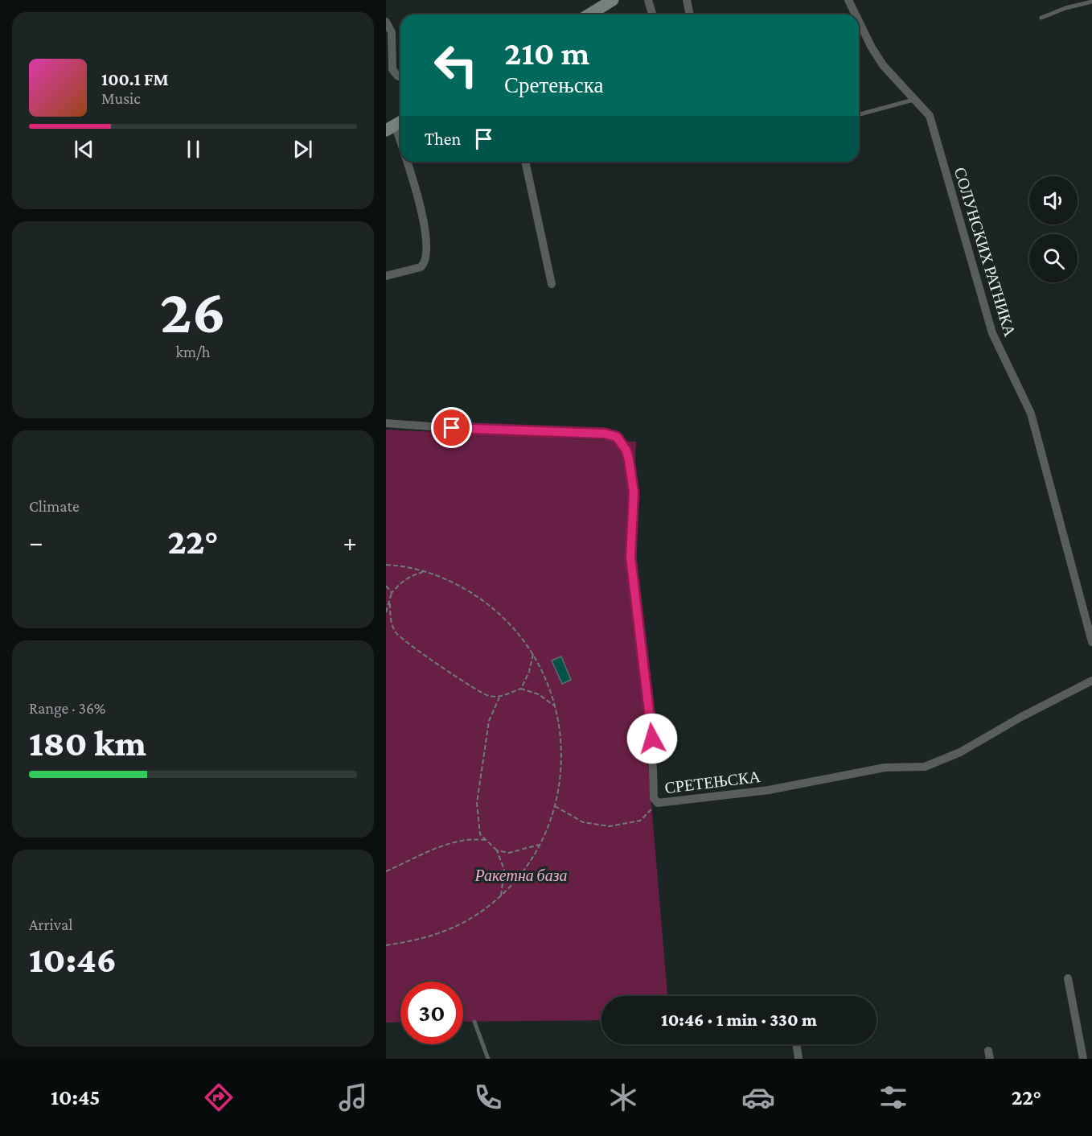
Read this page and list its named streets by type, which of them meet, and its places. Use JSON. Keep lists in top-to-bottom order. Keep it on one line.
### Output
{"streets":{"street":["СОЛУНСКИХ РАТНИКА","СРЕТЕЊСКА"]},"parks":["Ракетна база"],"page":{"turn":["210 m","Сретењска"],"song":["100.1 FM","Music"],"then":"Then","tile":[["26","km/h"],"Climate",["Range · 36%","180 km"],["Arrival","10:46"]],"heat":["−","22°","+"],"limit":"30","trip":"10:46 · 1 min · 330 m","tabs":["10:45","22°"]}}
